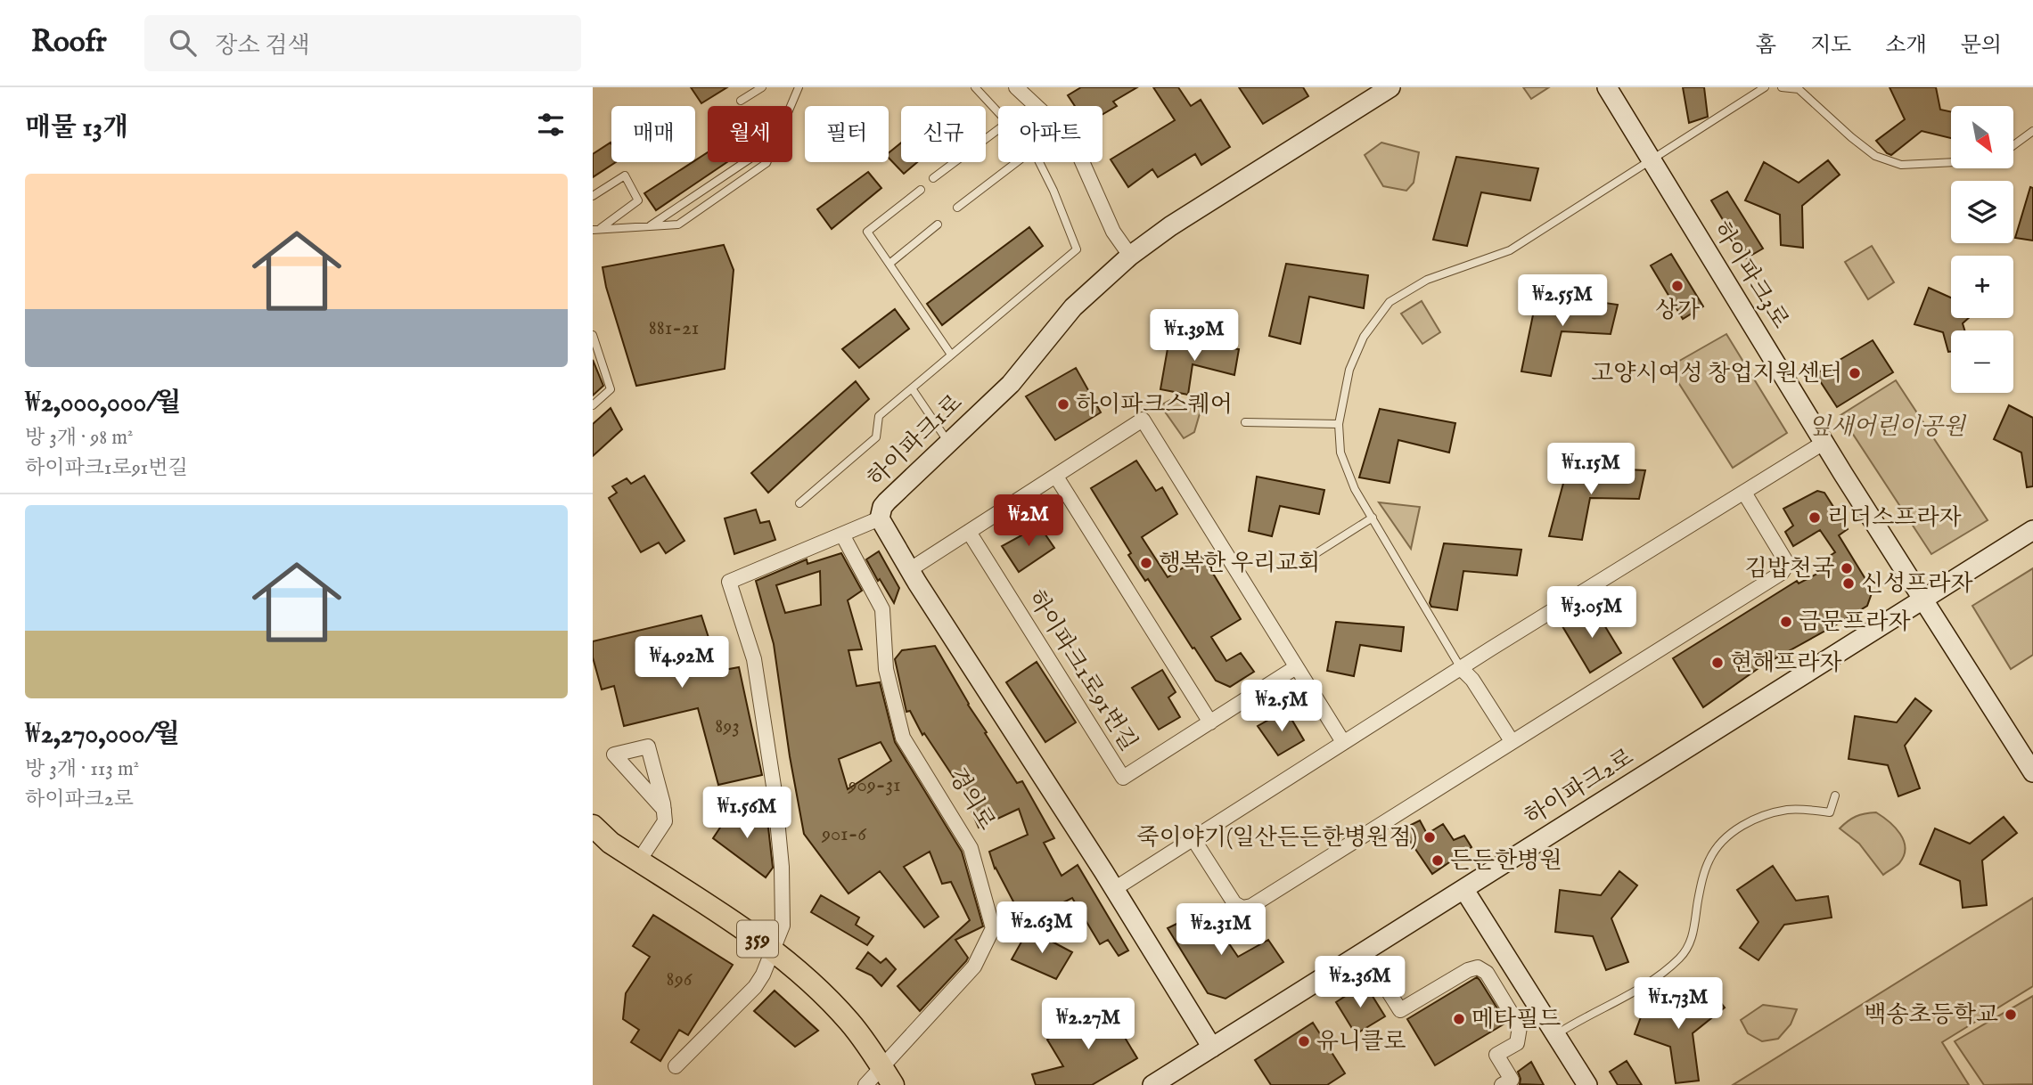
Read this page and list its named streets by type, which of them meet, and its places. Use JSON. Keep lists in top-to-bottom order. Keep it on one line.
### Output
{"streets":{"main road":["359"],"street":["하이파크3로","하이파크1로","하이파크1로91번길","하이파크2로","경의로"]},"crossings":[["하이파크3로","하이파크2로"],["하이파크1로","하이파크2로"],["경의로","359"]],"parks":["잎새어린이공원"],"places":["상가","고양시여성 창업지원센터","하이파크스퀘어","리더스프라자","행복한 우리교회","김밥천국","신성프라자","금문프라자","현해프라자","죽이야기(일산든든한병원점)","든든한병원","백송초등학교","메타필드","유니클로"],"house_numbers":["881-21","893","909-31","901-6","896"],"north":"bottom right","page":{"header":"Roofr","search":"장소 검색","nav":["홈","지도","소개","문의"],"heading":"매물 13개","map_buttons":["+","−"],"chip":["매매","월세","필터","신규","아파트"],"list":[{"name":"₩2,000,000/월","note":"방 3개 · 98 m² · 하이파크1로91번길"},{"name":"₩2,270,000/월","note":"방 3개 · 113 m² · 하이파크2로"}],"price":["₩2.55M","₩1.39M","₩1.15M","₩2M","₩3.05M","₩4.92M","₩2.5M","₩1.56M","₩2.63M","₩2.31M","₩2.36M","₩1.73M","₩2.27M"]}}
